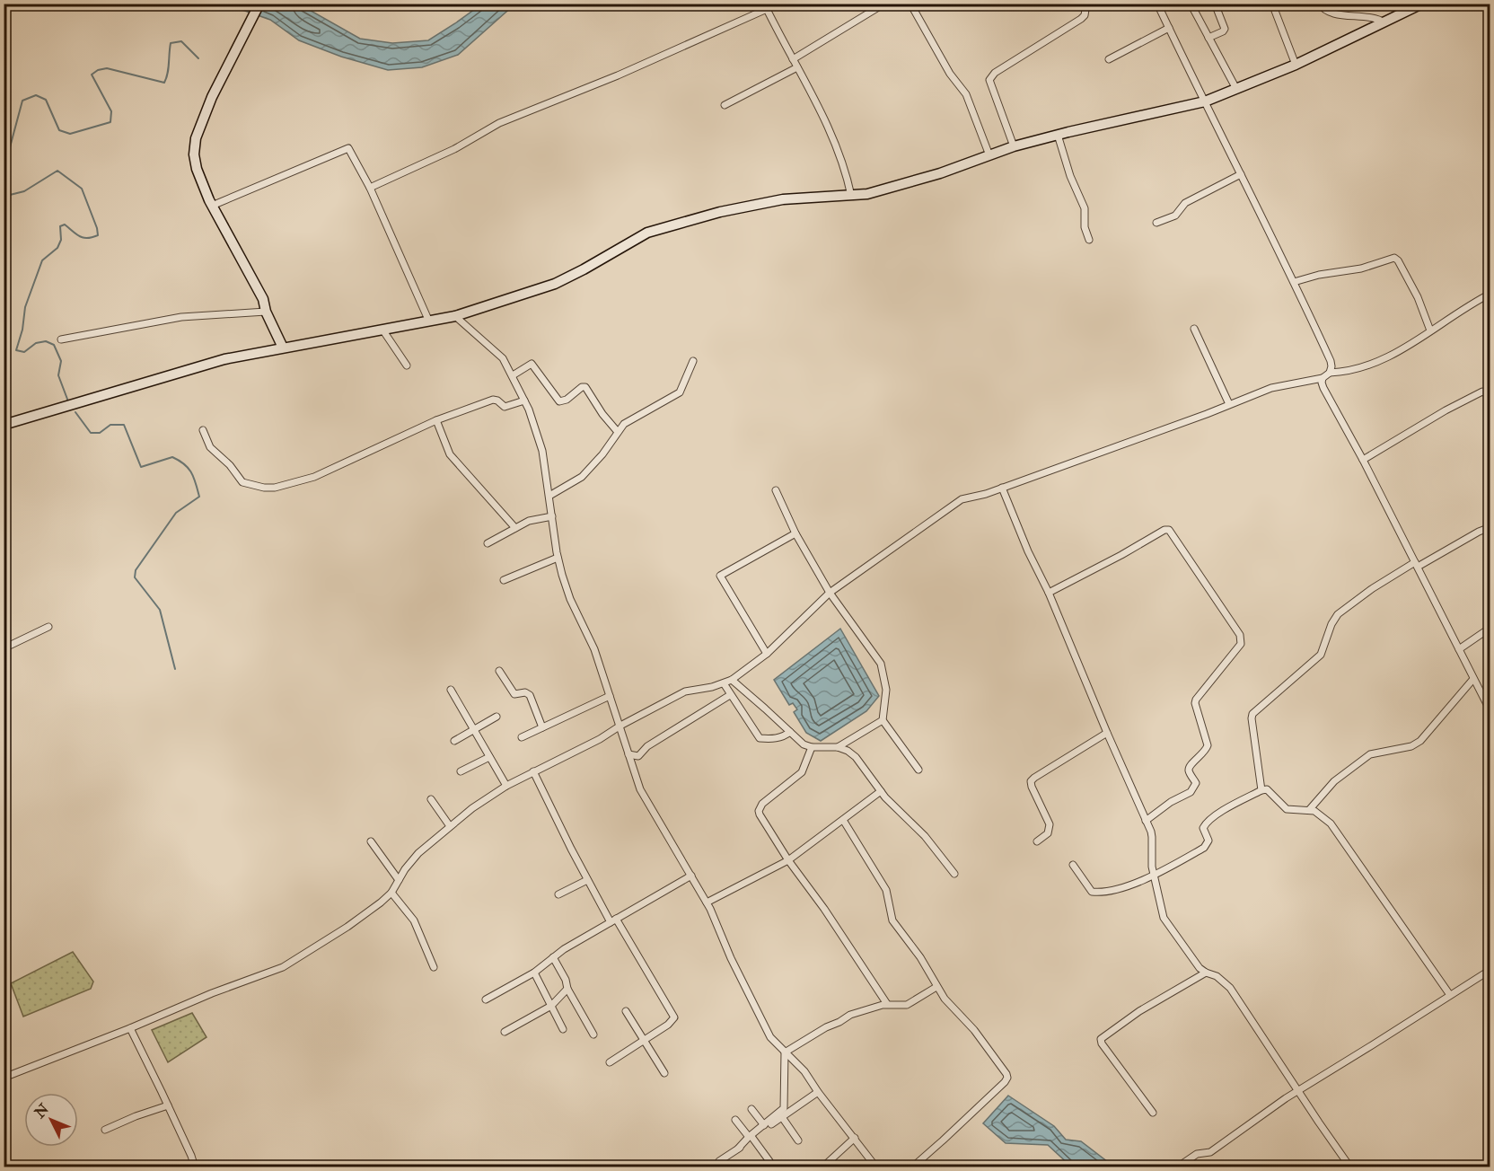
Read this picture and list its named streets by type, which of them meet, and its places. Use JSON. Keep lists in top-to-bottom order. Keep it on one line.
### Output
{"north":"top left"}
